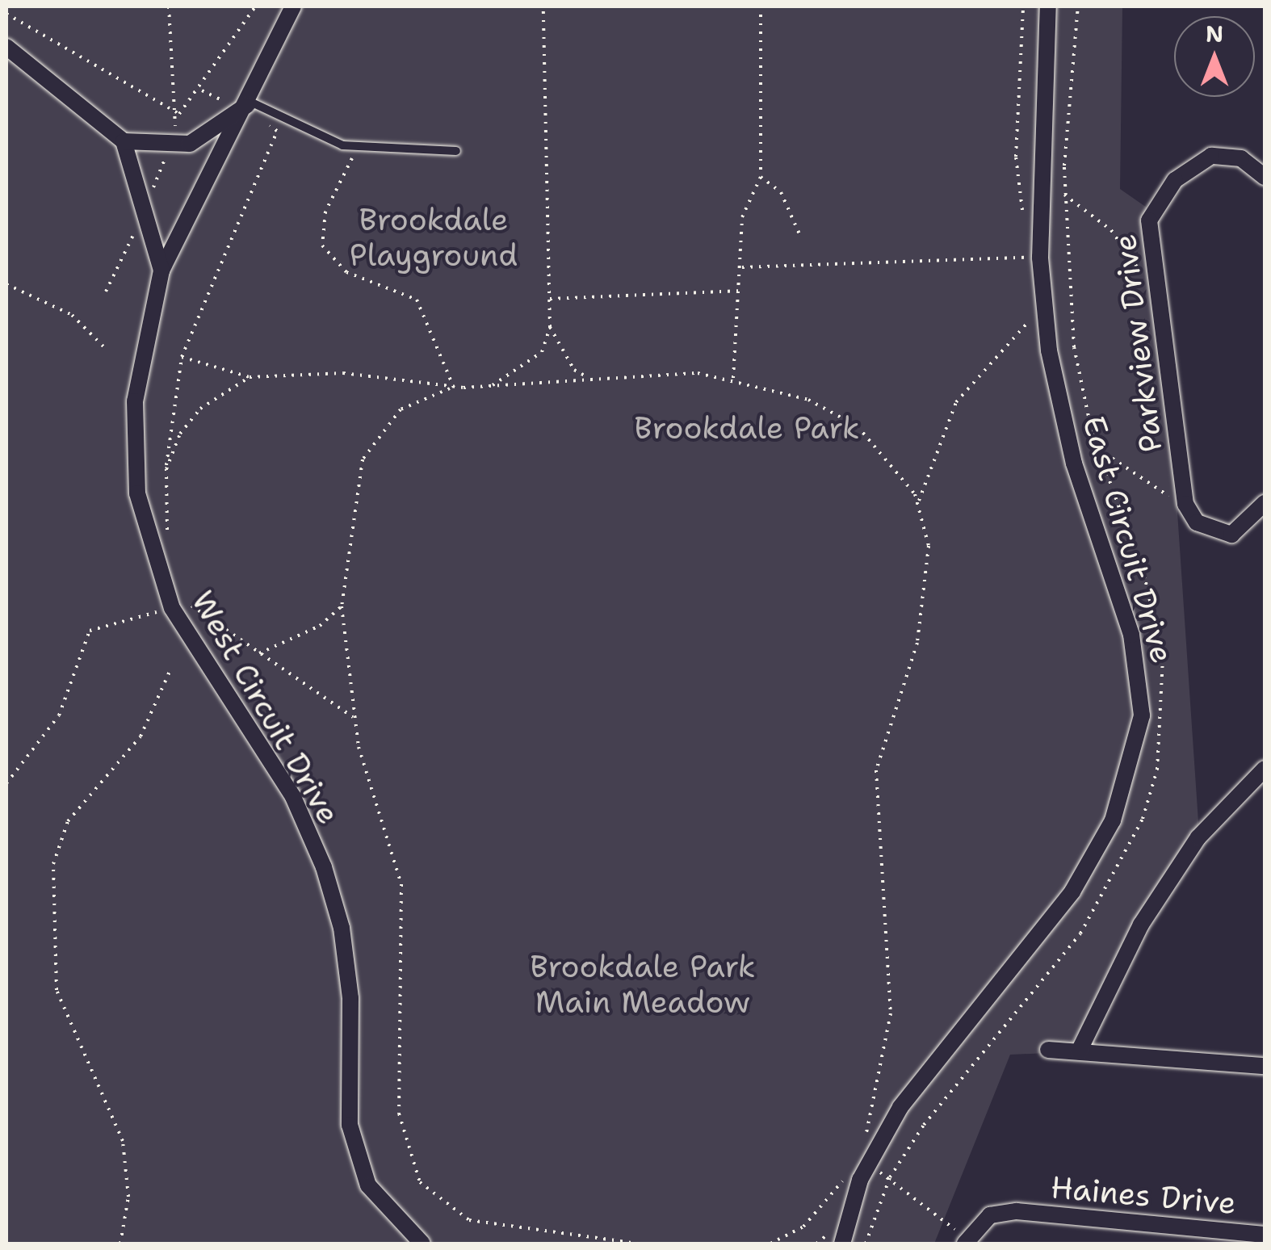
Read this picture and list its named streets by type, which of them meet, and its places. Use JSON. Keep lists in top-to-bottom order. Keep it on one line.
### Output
{"streets":{"street":["Parkview Drive","East Circuit Drive","West Circuit Drive","Haines Drive"]},"parks":["Brookdale Playground","Brookdale Park","Brookdale Park Main Meadow"],"north":"top"}
